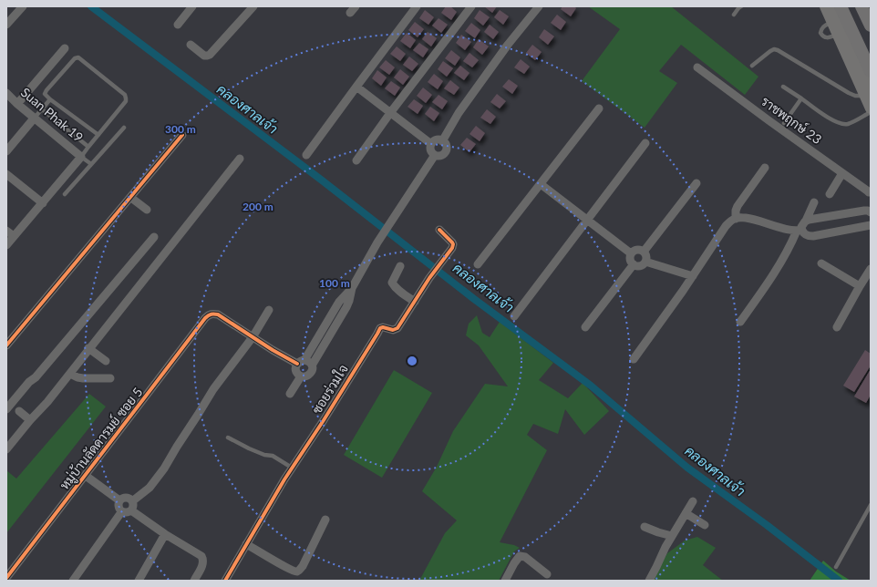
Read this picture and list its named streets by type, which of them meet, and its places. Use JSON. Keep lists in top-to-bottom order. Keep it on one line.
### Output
{"streets":{"street":["Suan Phak 19","ราชพฤกษ์ 23","ซอยร่วมใจ","หมู่บ้านลัดดารมย์ ซอย 5"]},"water":["คลองศาลเจ้า"],"rings":["300 m","200 m","100 m"]}
